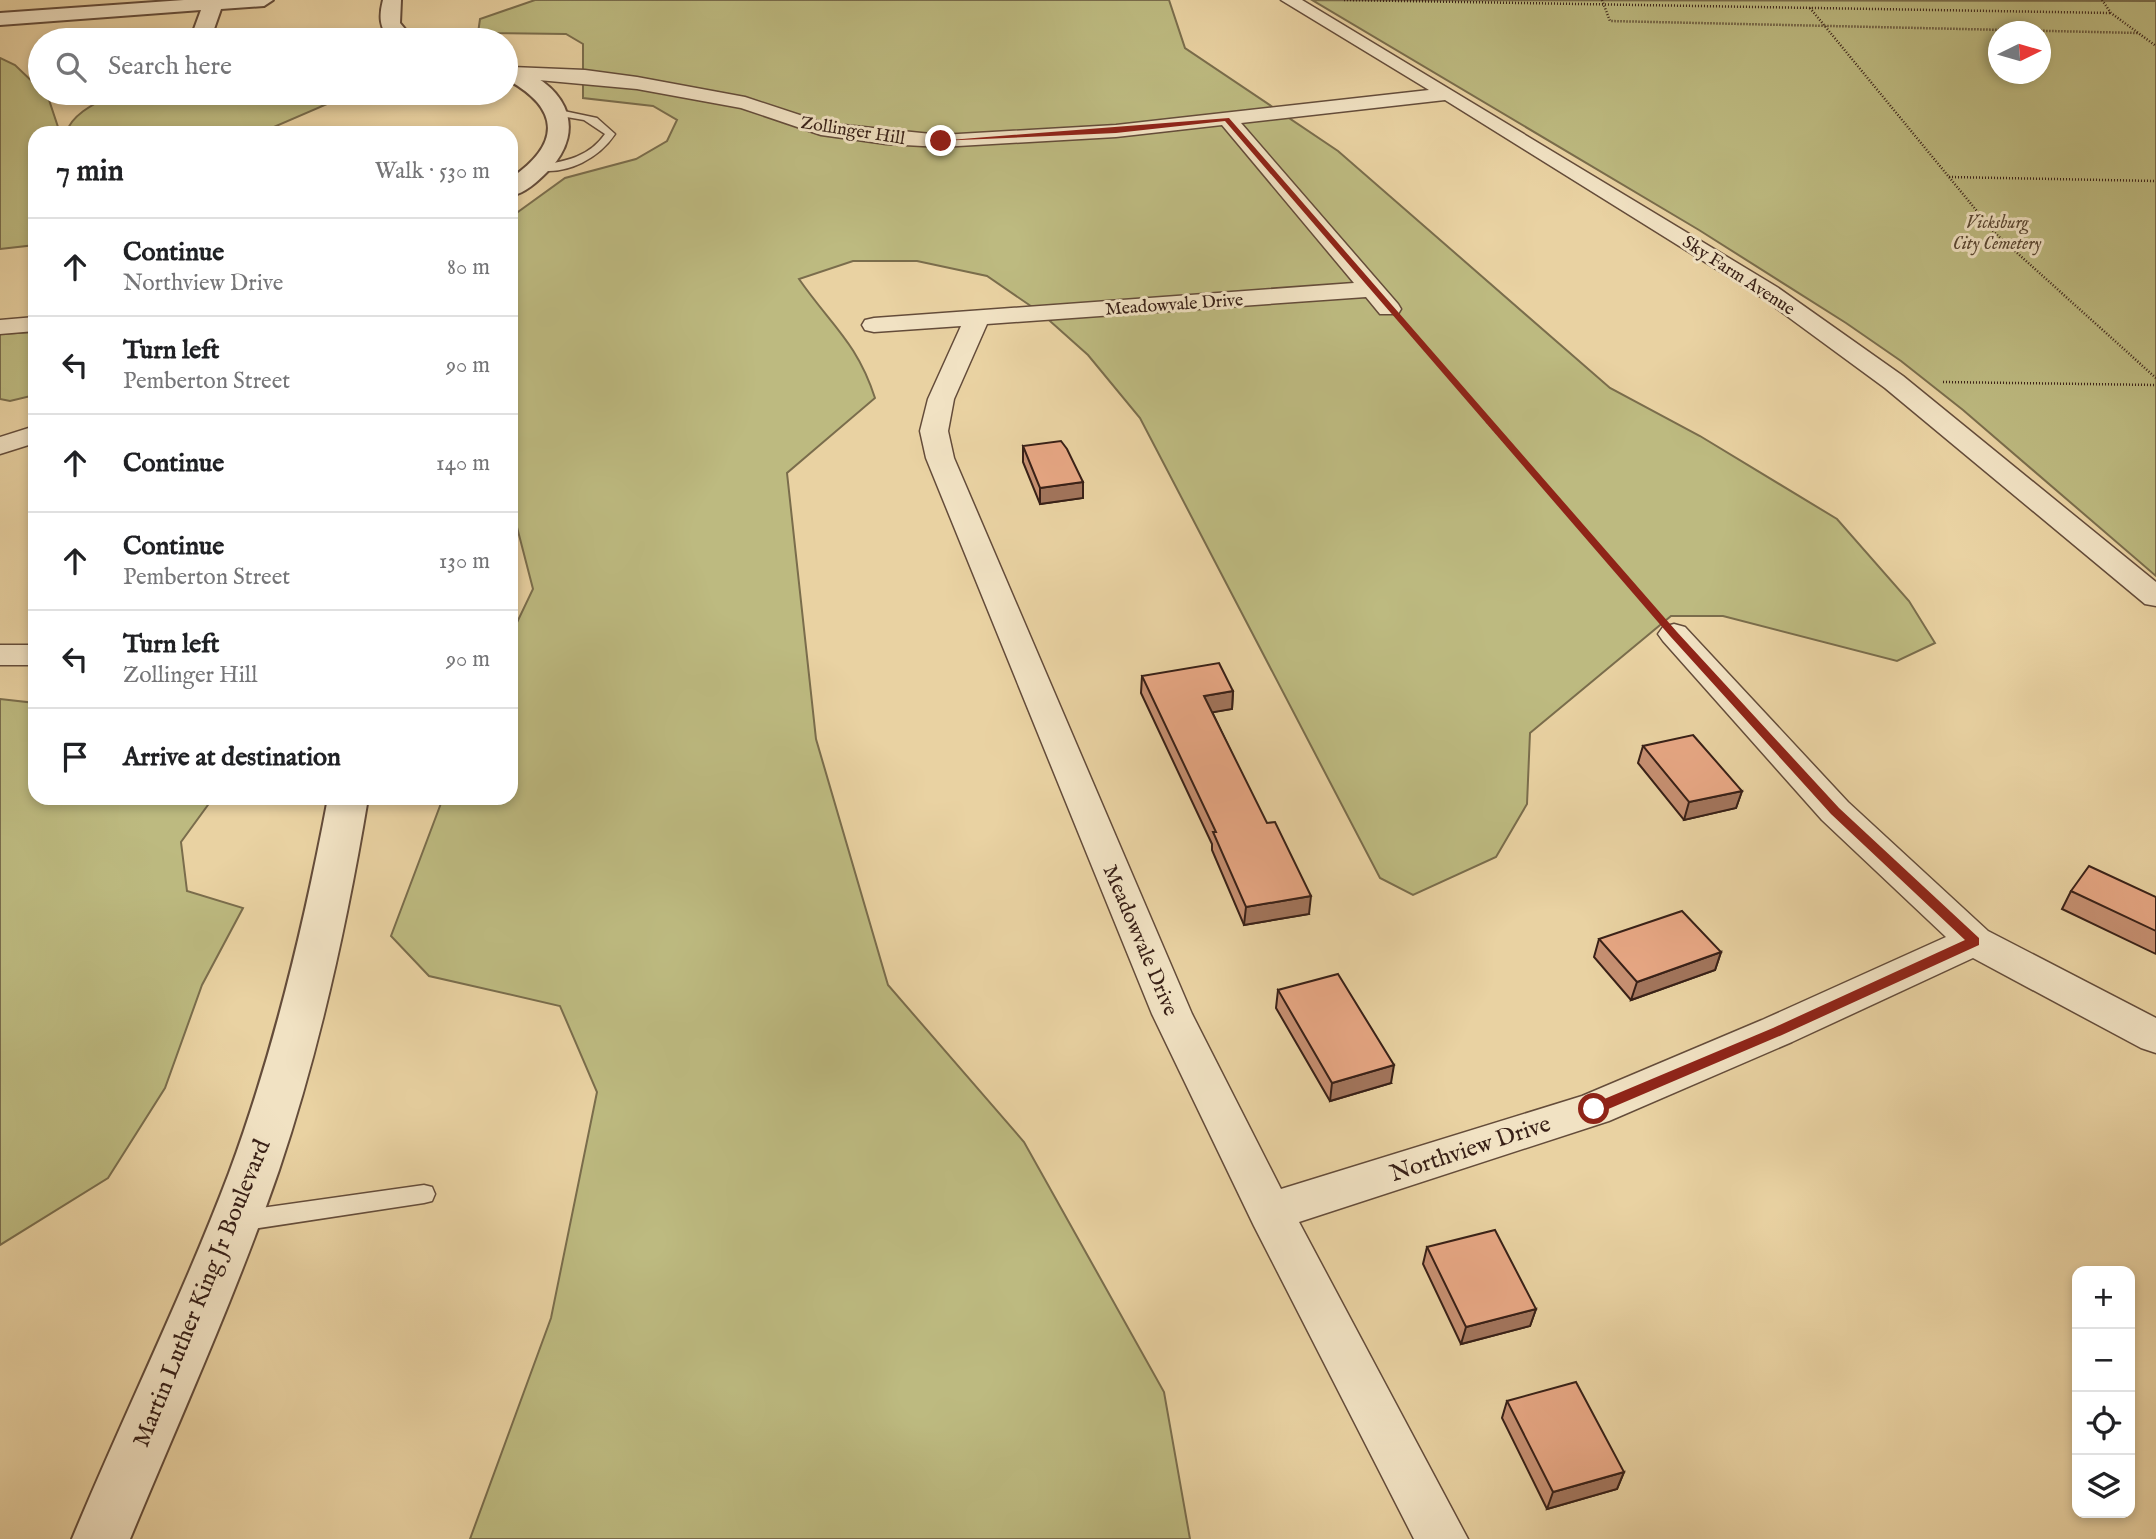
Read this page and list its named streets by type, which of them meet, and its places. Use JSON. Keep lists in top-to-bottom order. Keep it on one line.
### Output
{"streets":{"street":["Zollinger Hill","Sky Farm Avenue","Meadowvale Drive","Northview Drive","Martin Luther King Jr Boulevard"]},"crossings":[["Zollinger Hill","Sky Farm Avenue"],["Meadowvale Drive","Northview Drive"]],"parks":["Vicksburg City Cemetery"],"north":"right","page":{"search":"Search here","heading":["7 min","Walk · 530 m"],"list":[["Continue","Northview Drive","80 m"],["Turn left","Pemberton Street","90 m"],["Continue","140 m"],["Continue","Pemberton Street","130 m"],["Turn left","Zollinger Hill","90 m"],"Arrive at destination"],"map_buttons":["+","−"]}}
